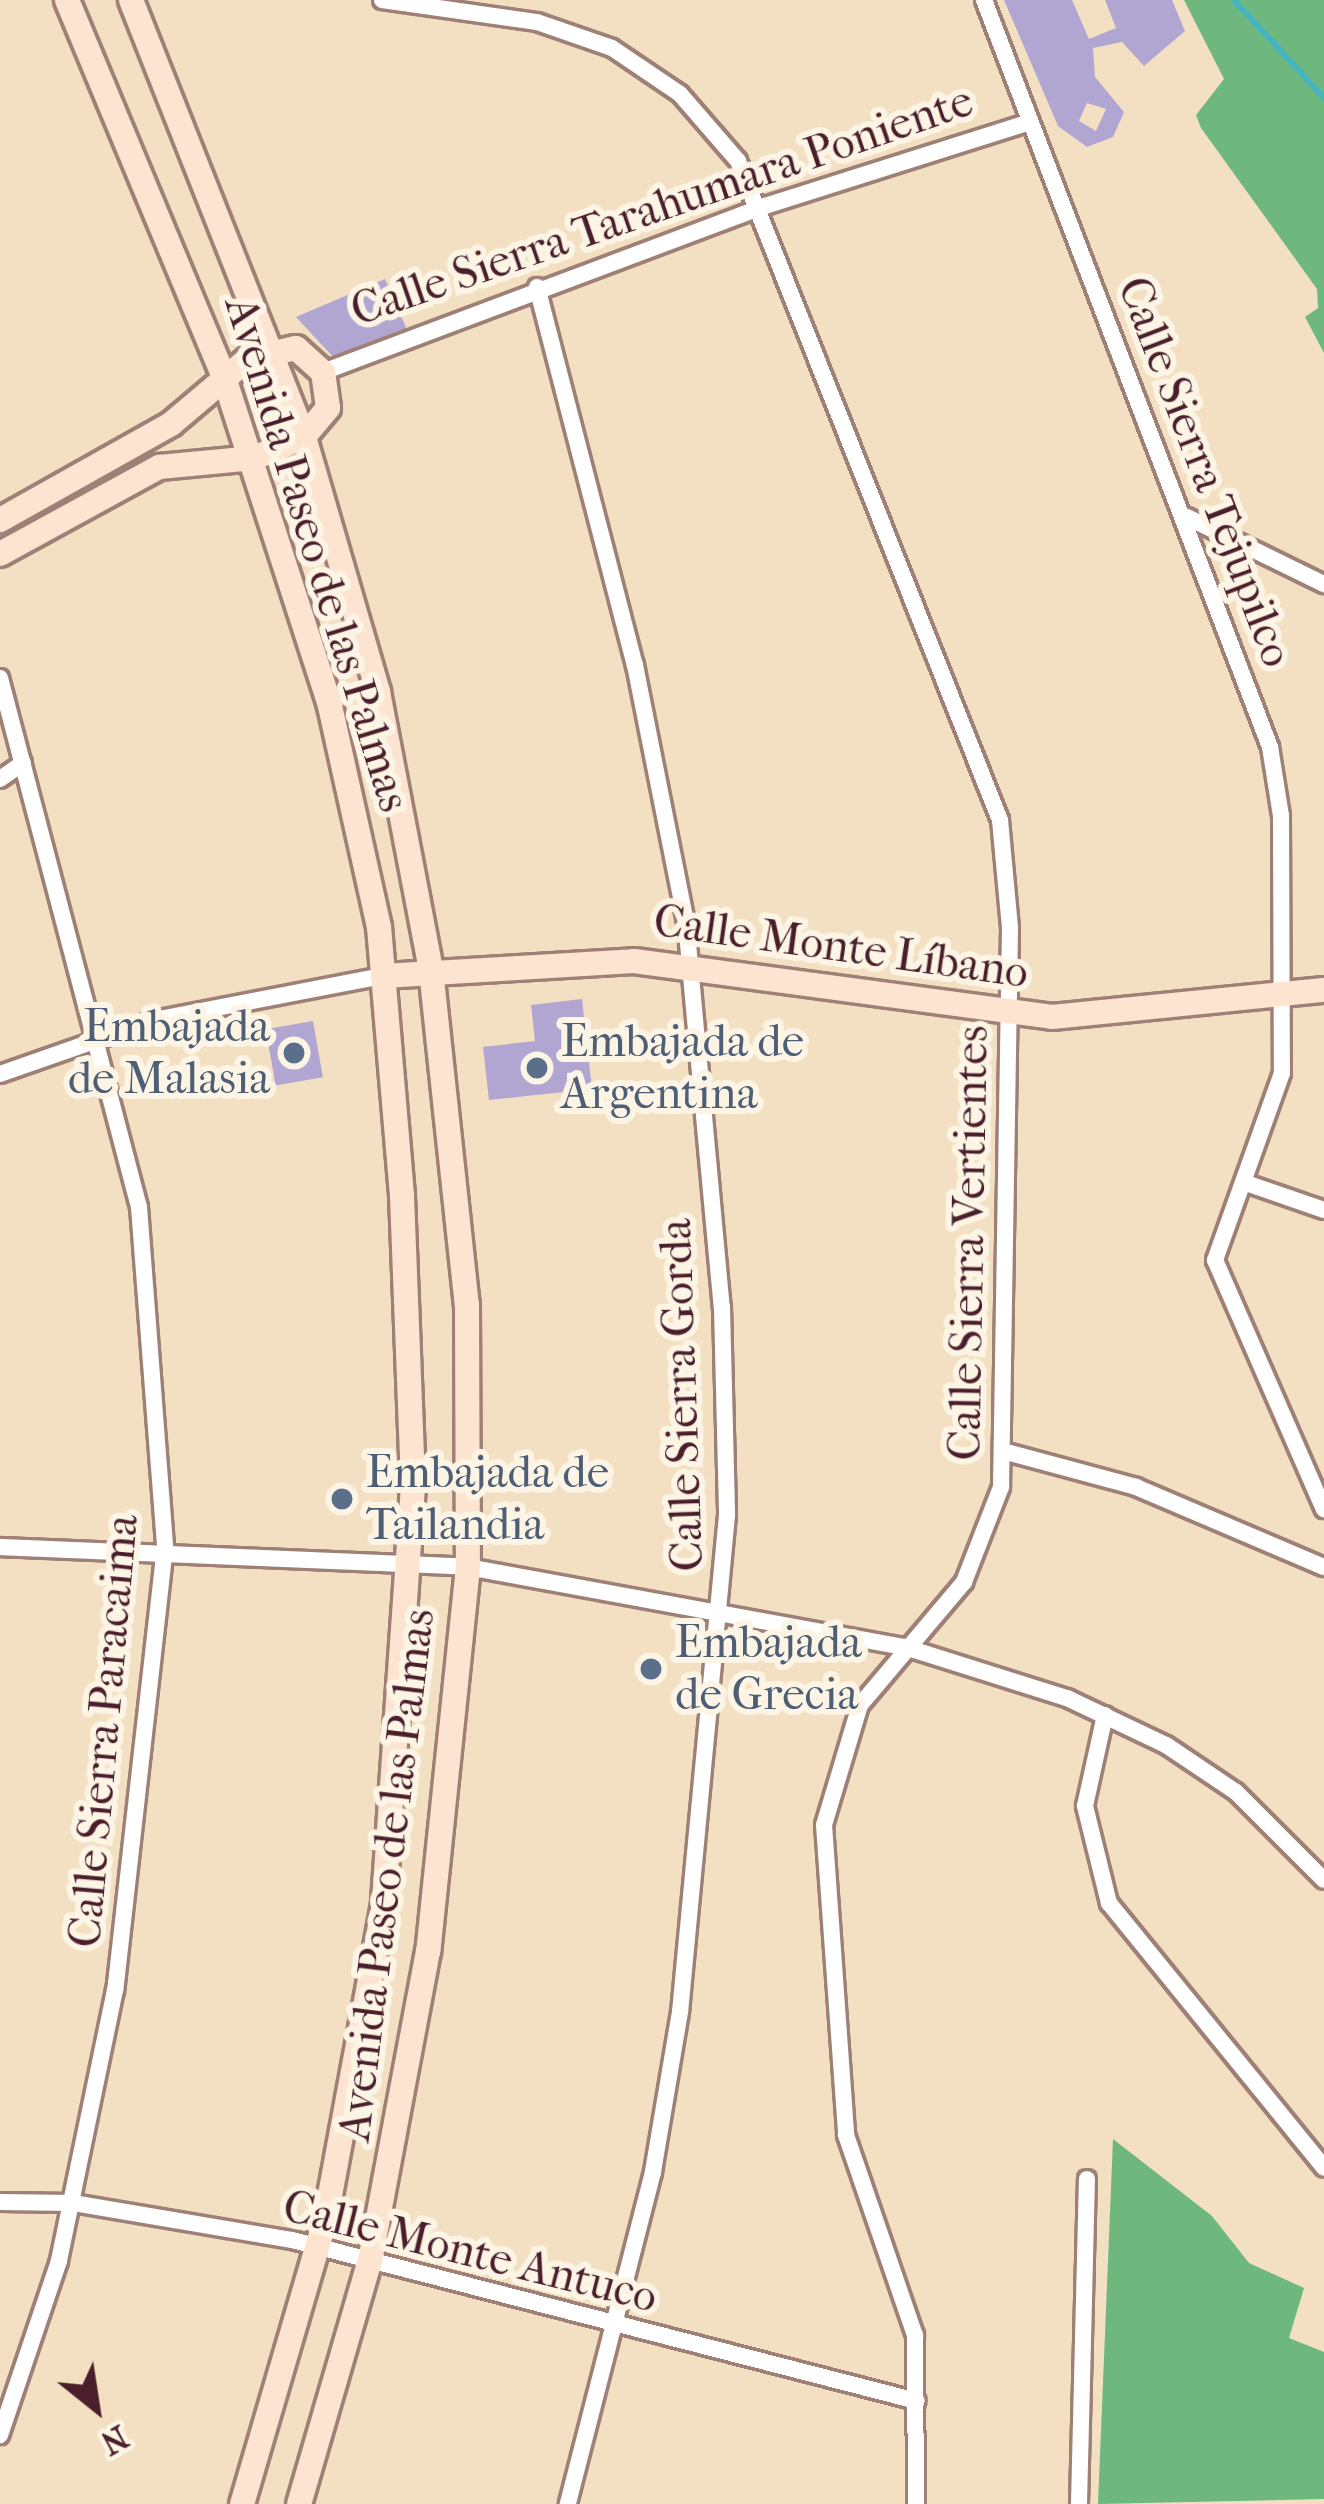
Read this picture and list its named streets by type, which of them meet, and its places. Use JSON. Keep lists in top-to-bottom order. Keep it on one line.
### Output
{"streets":{"main road":["Calle Sierra Tarahumara Poniente","Avenida Paseo de las Palmas","Calle Monte Líbano"],"street":["Calle Sierra Tejupilco","Calle Sierra Vertientes","Calle Sierra Gorda","Calle Sierra Paracaima","Calle Monte Antuco"]},"crossings":[["Calle Sierra Tarahumara Poniente","Calle Sierra Tejupilco"],["Calle Sierra Tarahumara Poniente","Avenida Paseo de las Palmas"],["Calle Sierra Tarahumara Poniente","Calle Sierra Vertientes"],["Calle Sierra Tarahumara Poniente","Calle Sierra Gorda"],["Calle Sierra Tejupilco","Calle Monte Líbano"],["Avenida Paseo de las Palmas","Calle Monte Líbano"],["Avenida Paseo de las Palmas","Calle Monte Antuco"],["Calle Monte Líbano","Calle Sierra Vertientes"],["Calle Monte Líbano","Calle Sierra Gorda"],["Calle Monte Líbano","Calle Sierra Paracaima"],["Calle Sierra Vertientes","Calle Monte Antuco"],["Calle Sierra Gorda","Calle Monte Antuco"],["Calle Sierra Paracaima","Calle Monte Antuco"]],"places":["Embajada de Malasia","Embajada de Argentina","Embajada de Tailandia","Embajada de Grecia"],"north":"bottom right"}
